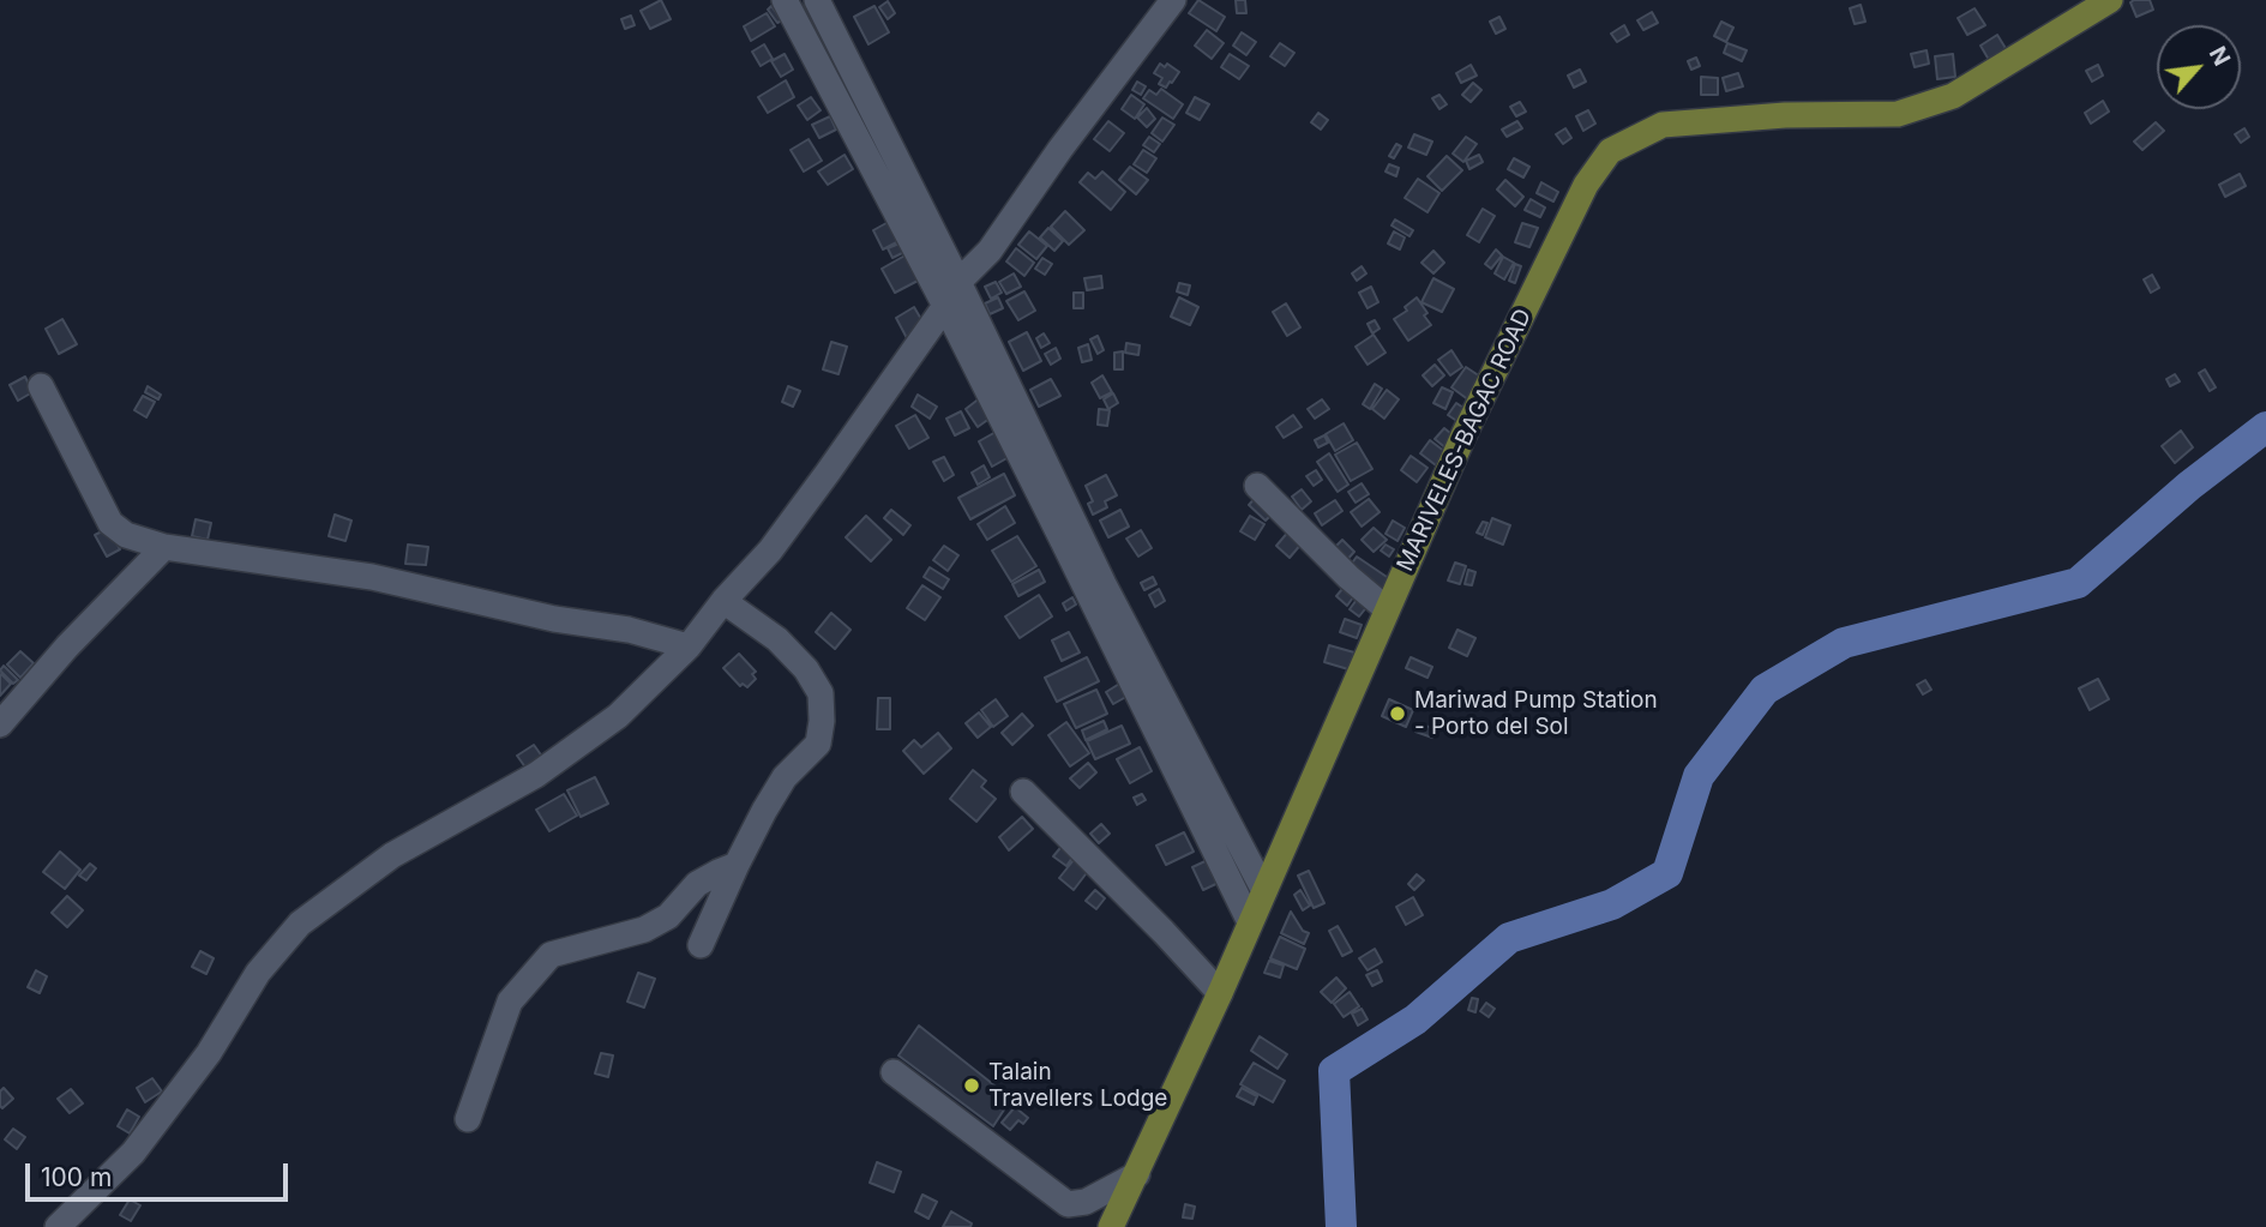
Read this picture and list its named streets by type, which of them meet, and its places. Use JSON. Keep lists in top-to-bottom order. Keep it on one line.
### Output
{"streets":{"main road":["MARIVELES-BAGAC ROAD"]},"places":["Mariwad Pump Station - Porto del Sol","Talain Travellers Lodge"],"scale_bar":"100 m","north":"top right"}
